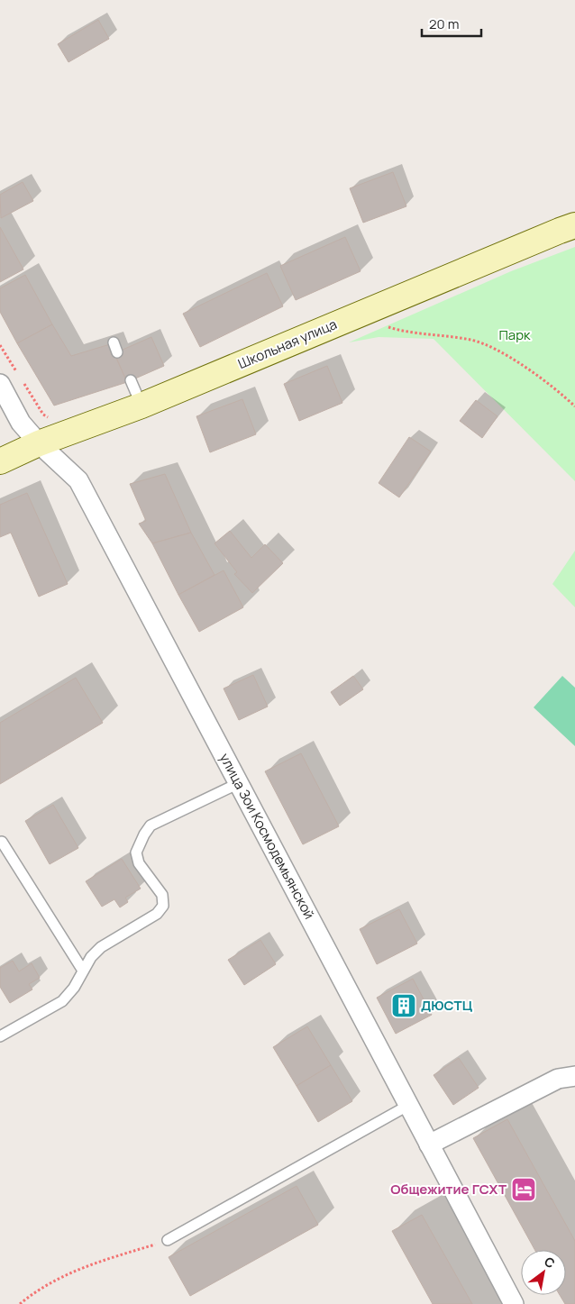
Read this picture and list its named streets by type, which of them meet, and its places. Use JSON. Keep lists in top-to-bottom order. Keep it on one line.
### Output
{"streets":{"main road":["Школьная улица"],"street":["улица Зои Космодемьянской"]},"crossings":[["Школьная улица","улица Зои Космодемьянской"]],"parks":["Парк"],"places":{"building":["ДЮСТЦ"],"hotel":["Общежитие ГСХТ"]},"scale_bar":"20 m","north":"top right"}
